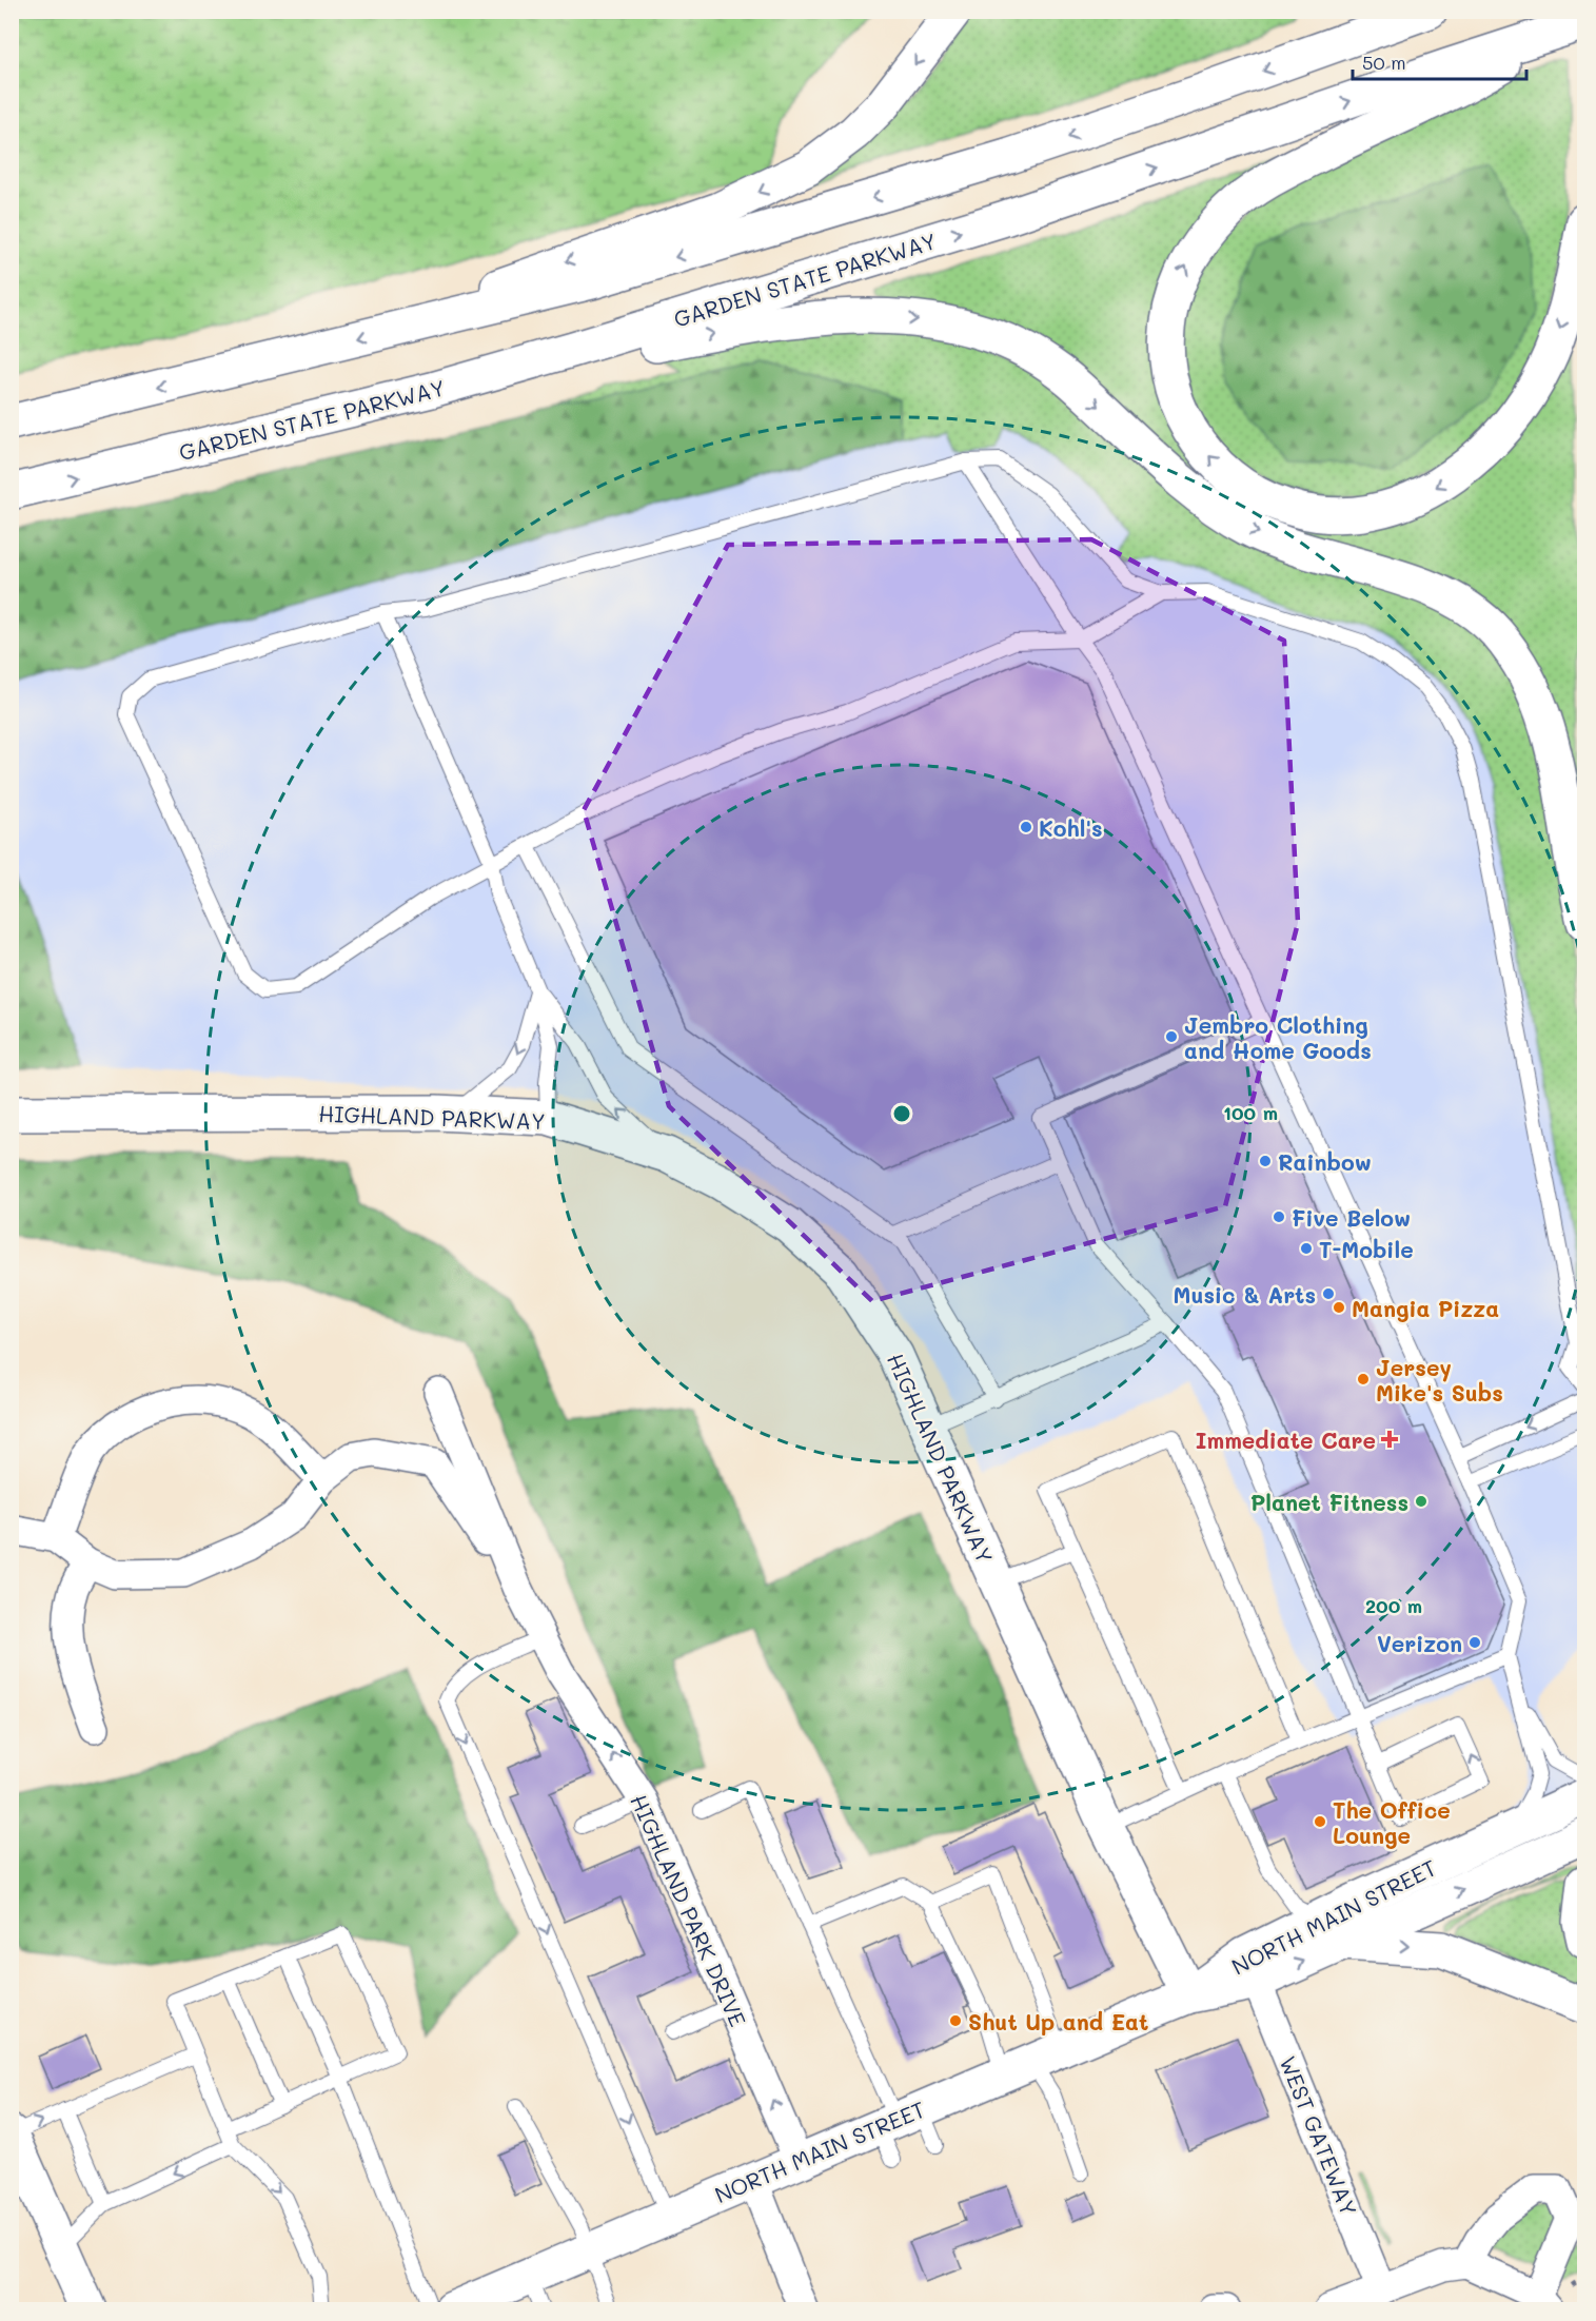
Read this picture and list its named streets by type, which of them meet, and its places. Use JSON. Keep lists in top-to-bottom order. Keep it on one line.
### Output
{"streets":{"main road":["GARDEN STATE PARKWAY","HIGHLAND PARKWAY","NORTH MAIN STREET"],"street":["HIGHLAND PARK DRIVE","WEST GATEWAY"]},"crossings":[["HIGHLAND PARKWAY","NORTH MAIN STREET"],["HIGHLAND PARK DRIVE","NORTH MAIN STREET"],["NORTH MAIN STREET","WEST GATEWAY"]],"one_way":["HIGHLAND PARK DRIVE"],"places":{"other":["Kohl's","Jembro Clothing and Home Goods","Rainbow","Five Below","T-Mobile","Music & Arts","Mangia Pizza","Jersey Mike's Subs","Planet Fitness","Verizon","The Office Lounge","Shut Up and Eat"],"health":["Immediate Care"]},"scale_bar":"50 m","rings":["100 m","200 m"]}
